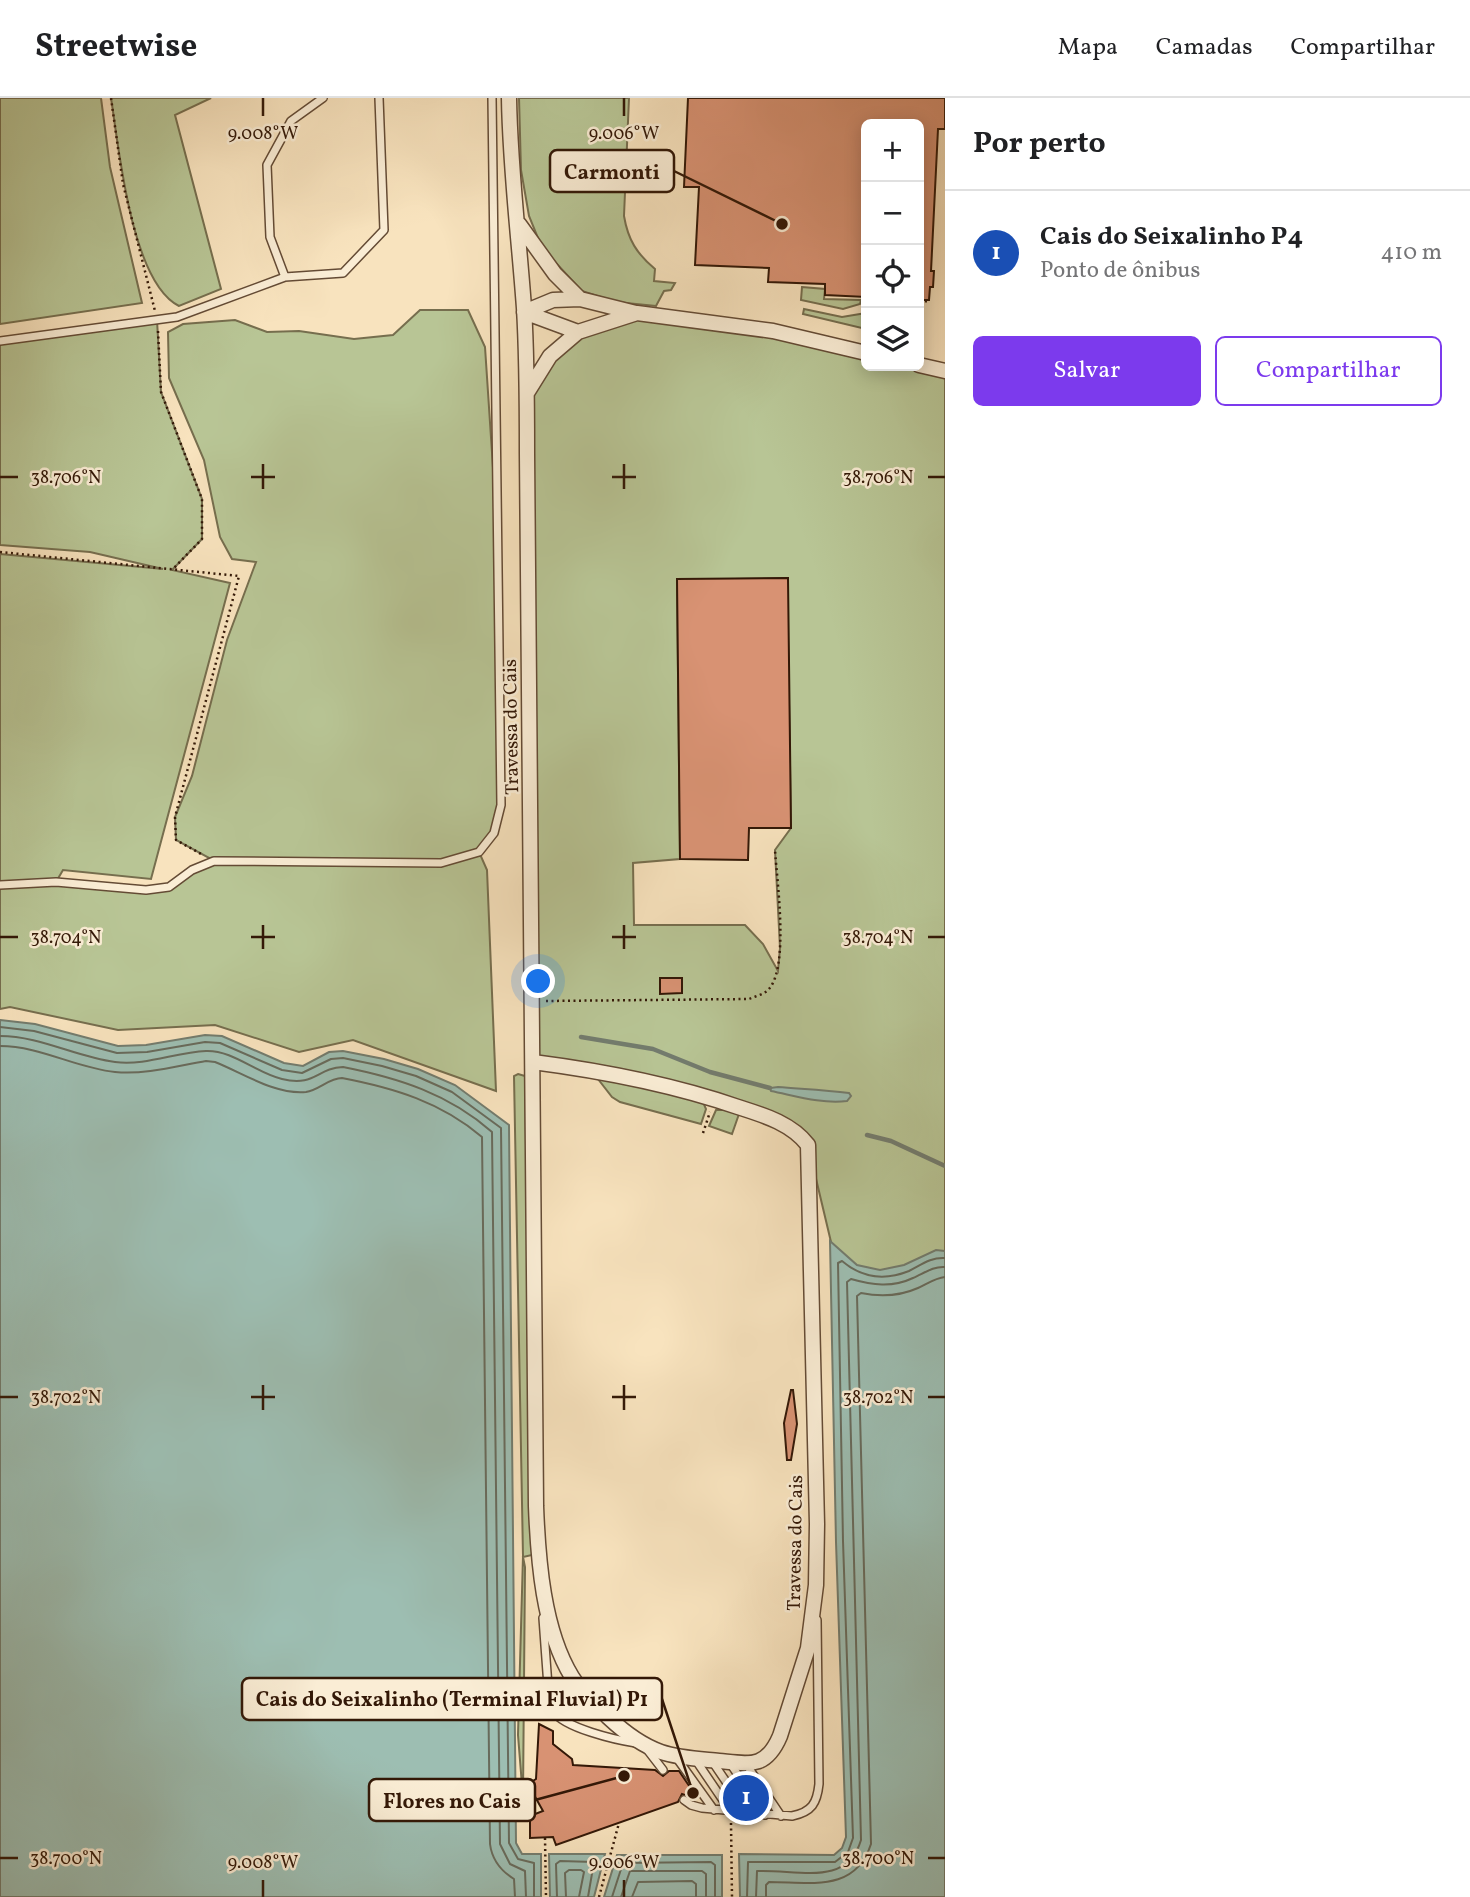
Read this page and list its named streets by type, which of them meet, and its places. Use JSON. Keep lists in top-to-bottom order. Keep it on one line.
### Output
{"streets":{"street":["Travessa do Cais"]},"places":["Carmonti","Flores no Cais","Cais do Seixalinho (Terminal Fluvial) P1"],"page":{"header":"Streetwise","nav":["Mapa","Camadas","Compartilhar"],"heading":"Por perto","map_buttons":["+","−"],"list":[{"mark":"1","name":"Cais do Seixalinho P4","note":"Ponto de ônibus","value":"410 m"}],"buttons":["Salvar","Compartilhar"],"pins":"1"},"coordinates":["9.008°W","9.006°W","38.706°N","38.704°N","38.702°N","38.700°N"]}
